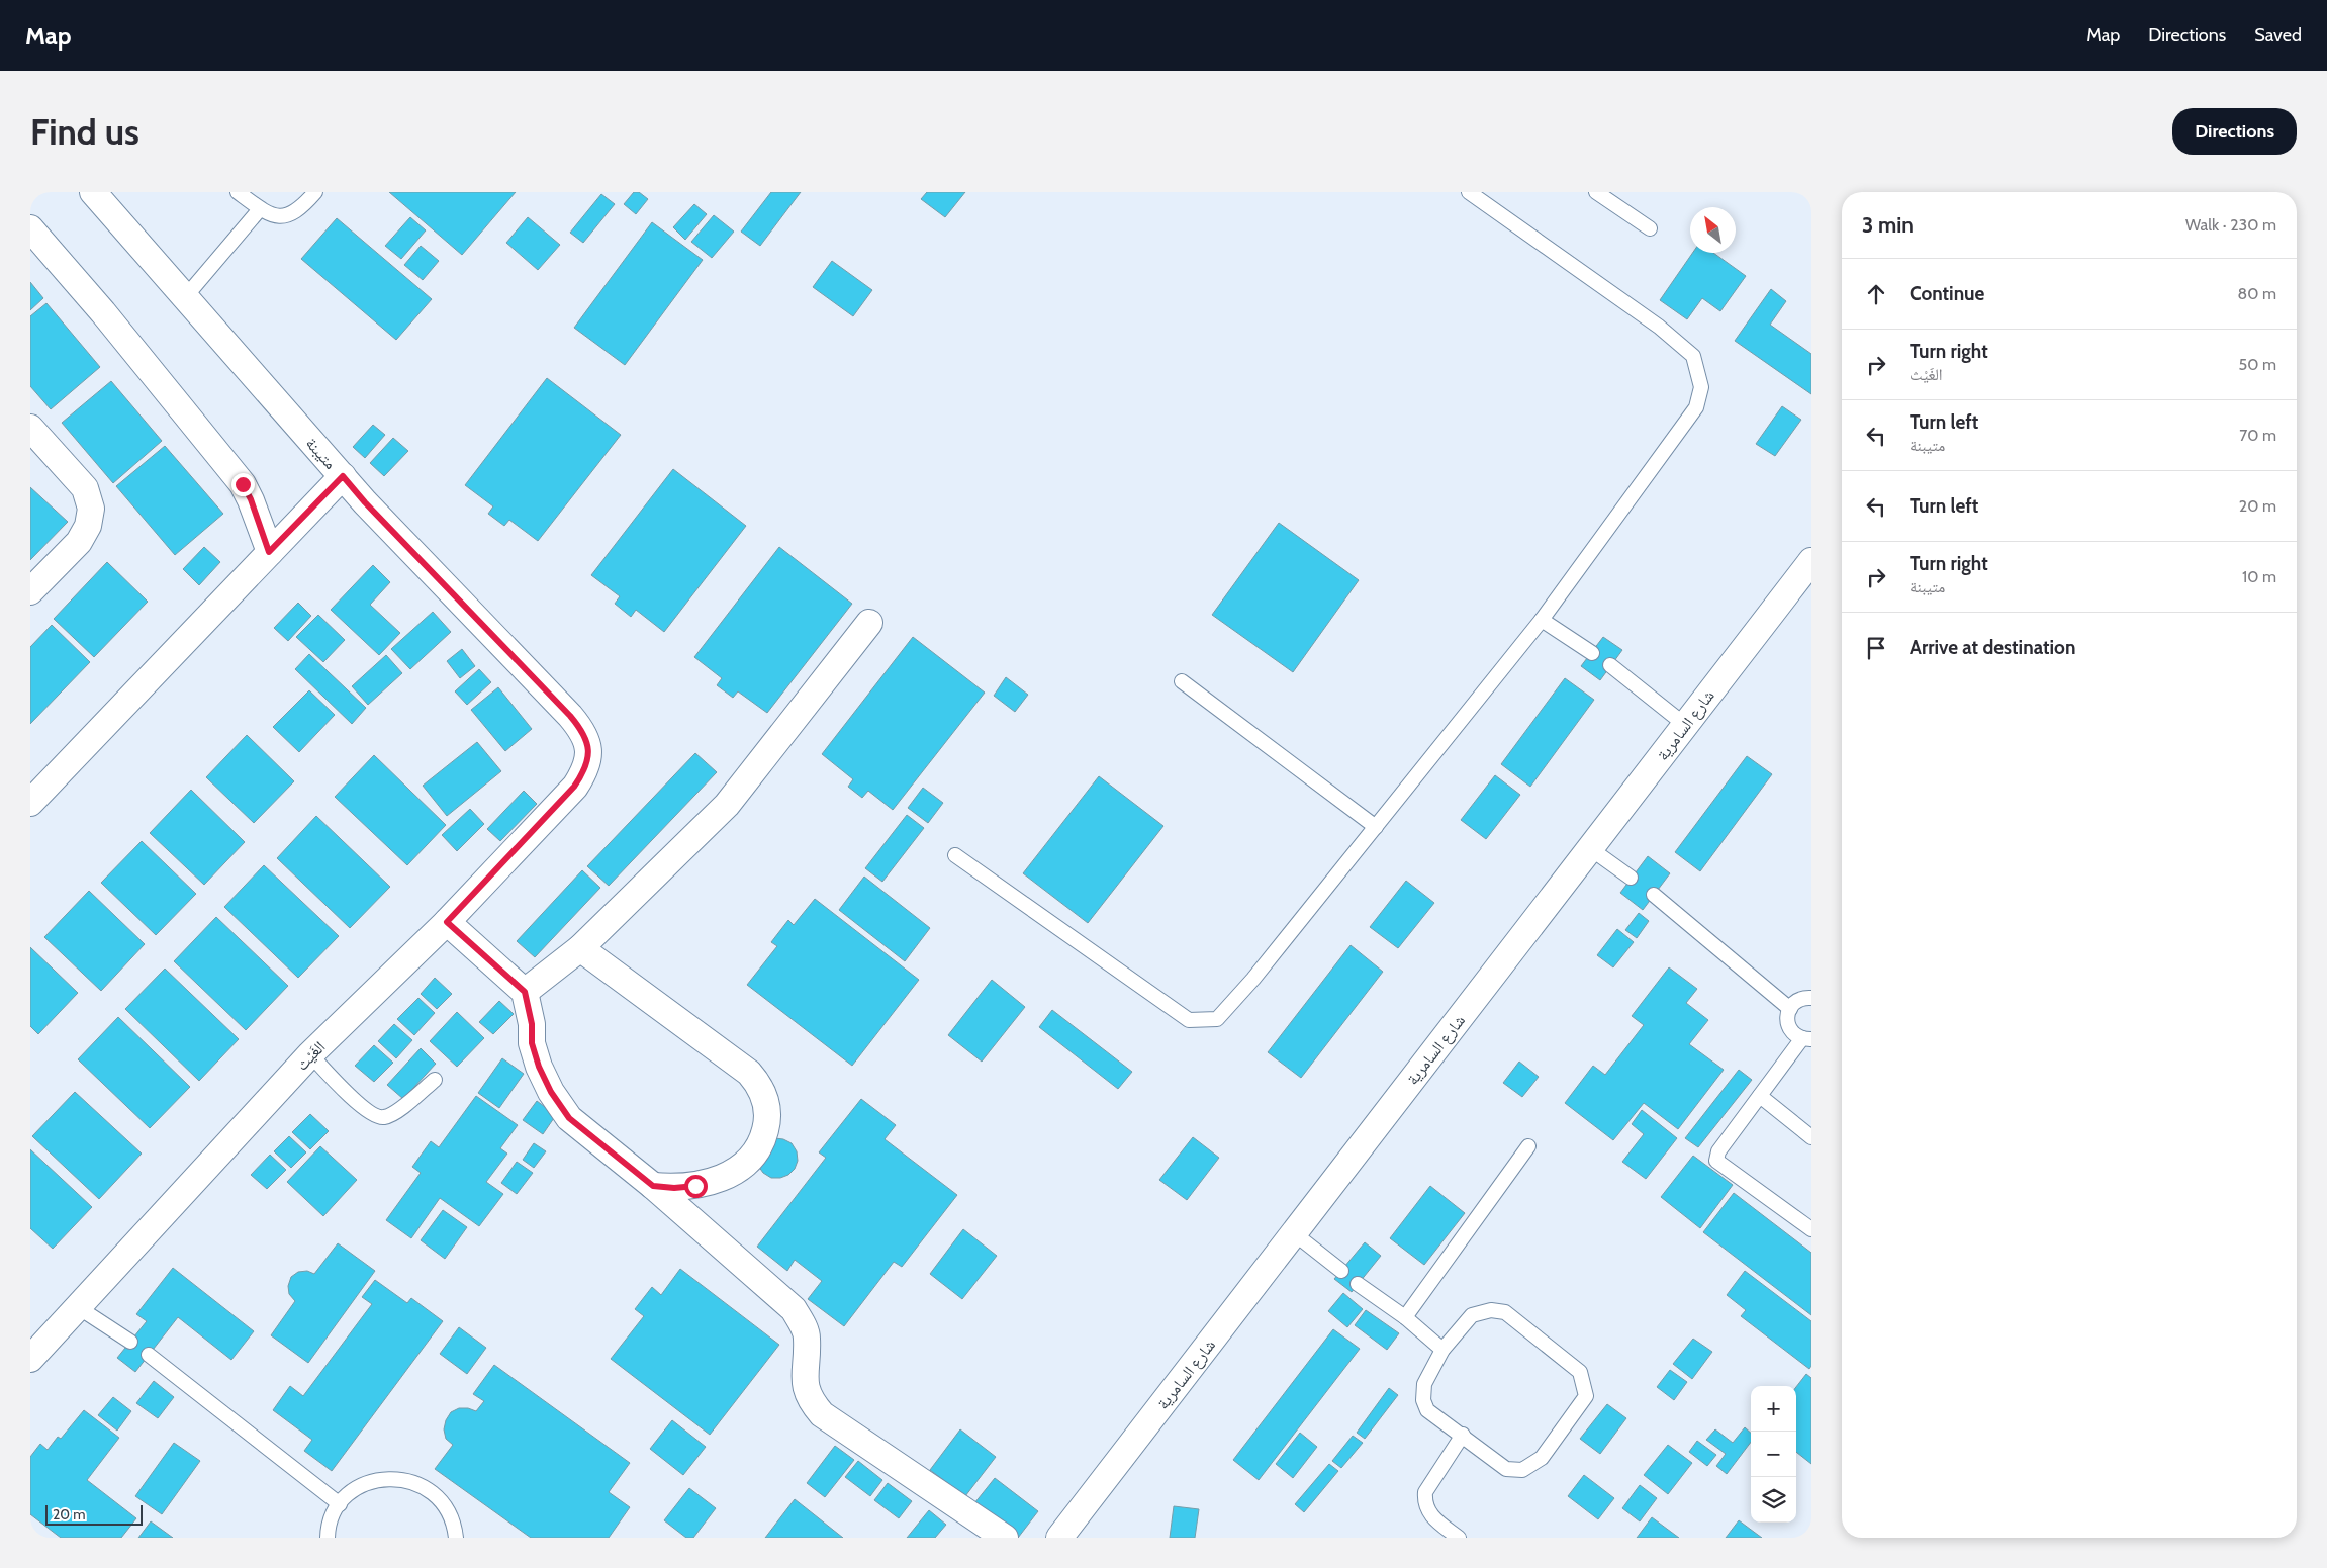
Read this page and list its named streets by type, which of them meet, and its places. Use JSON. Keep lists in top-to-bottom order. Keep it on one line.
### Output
{"streets":{"street":["متيبنة","شارع السامرية","الغَيْث"]},"crossings":[["متيبنة","الغَيْث"]],"scale_bar":"20 m","north":"top left","page":{"header":"Map","nav":["Map","Directions","Saved"],"buttons":"Directions","title":"Find us","heading":["3 min","Walk · 230 m"],"list":[["Continue","80 m"],["Turn right","الغَيْث","50 m"],["Turn left","متيبنة","70 m"],["Turn left","20 m"],["Turn right","متيبنة","10 m"],"Arrive at destination"],"map_buttons":["+","−"],"scale":"20 m"}}
